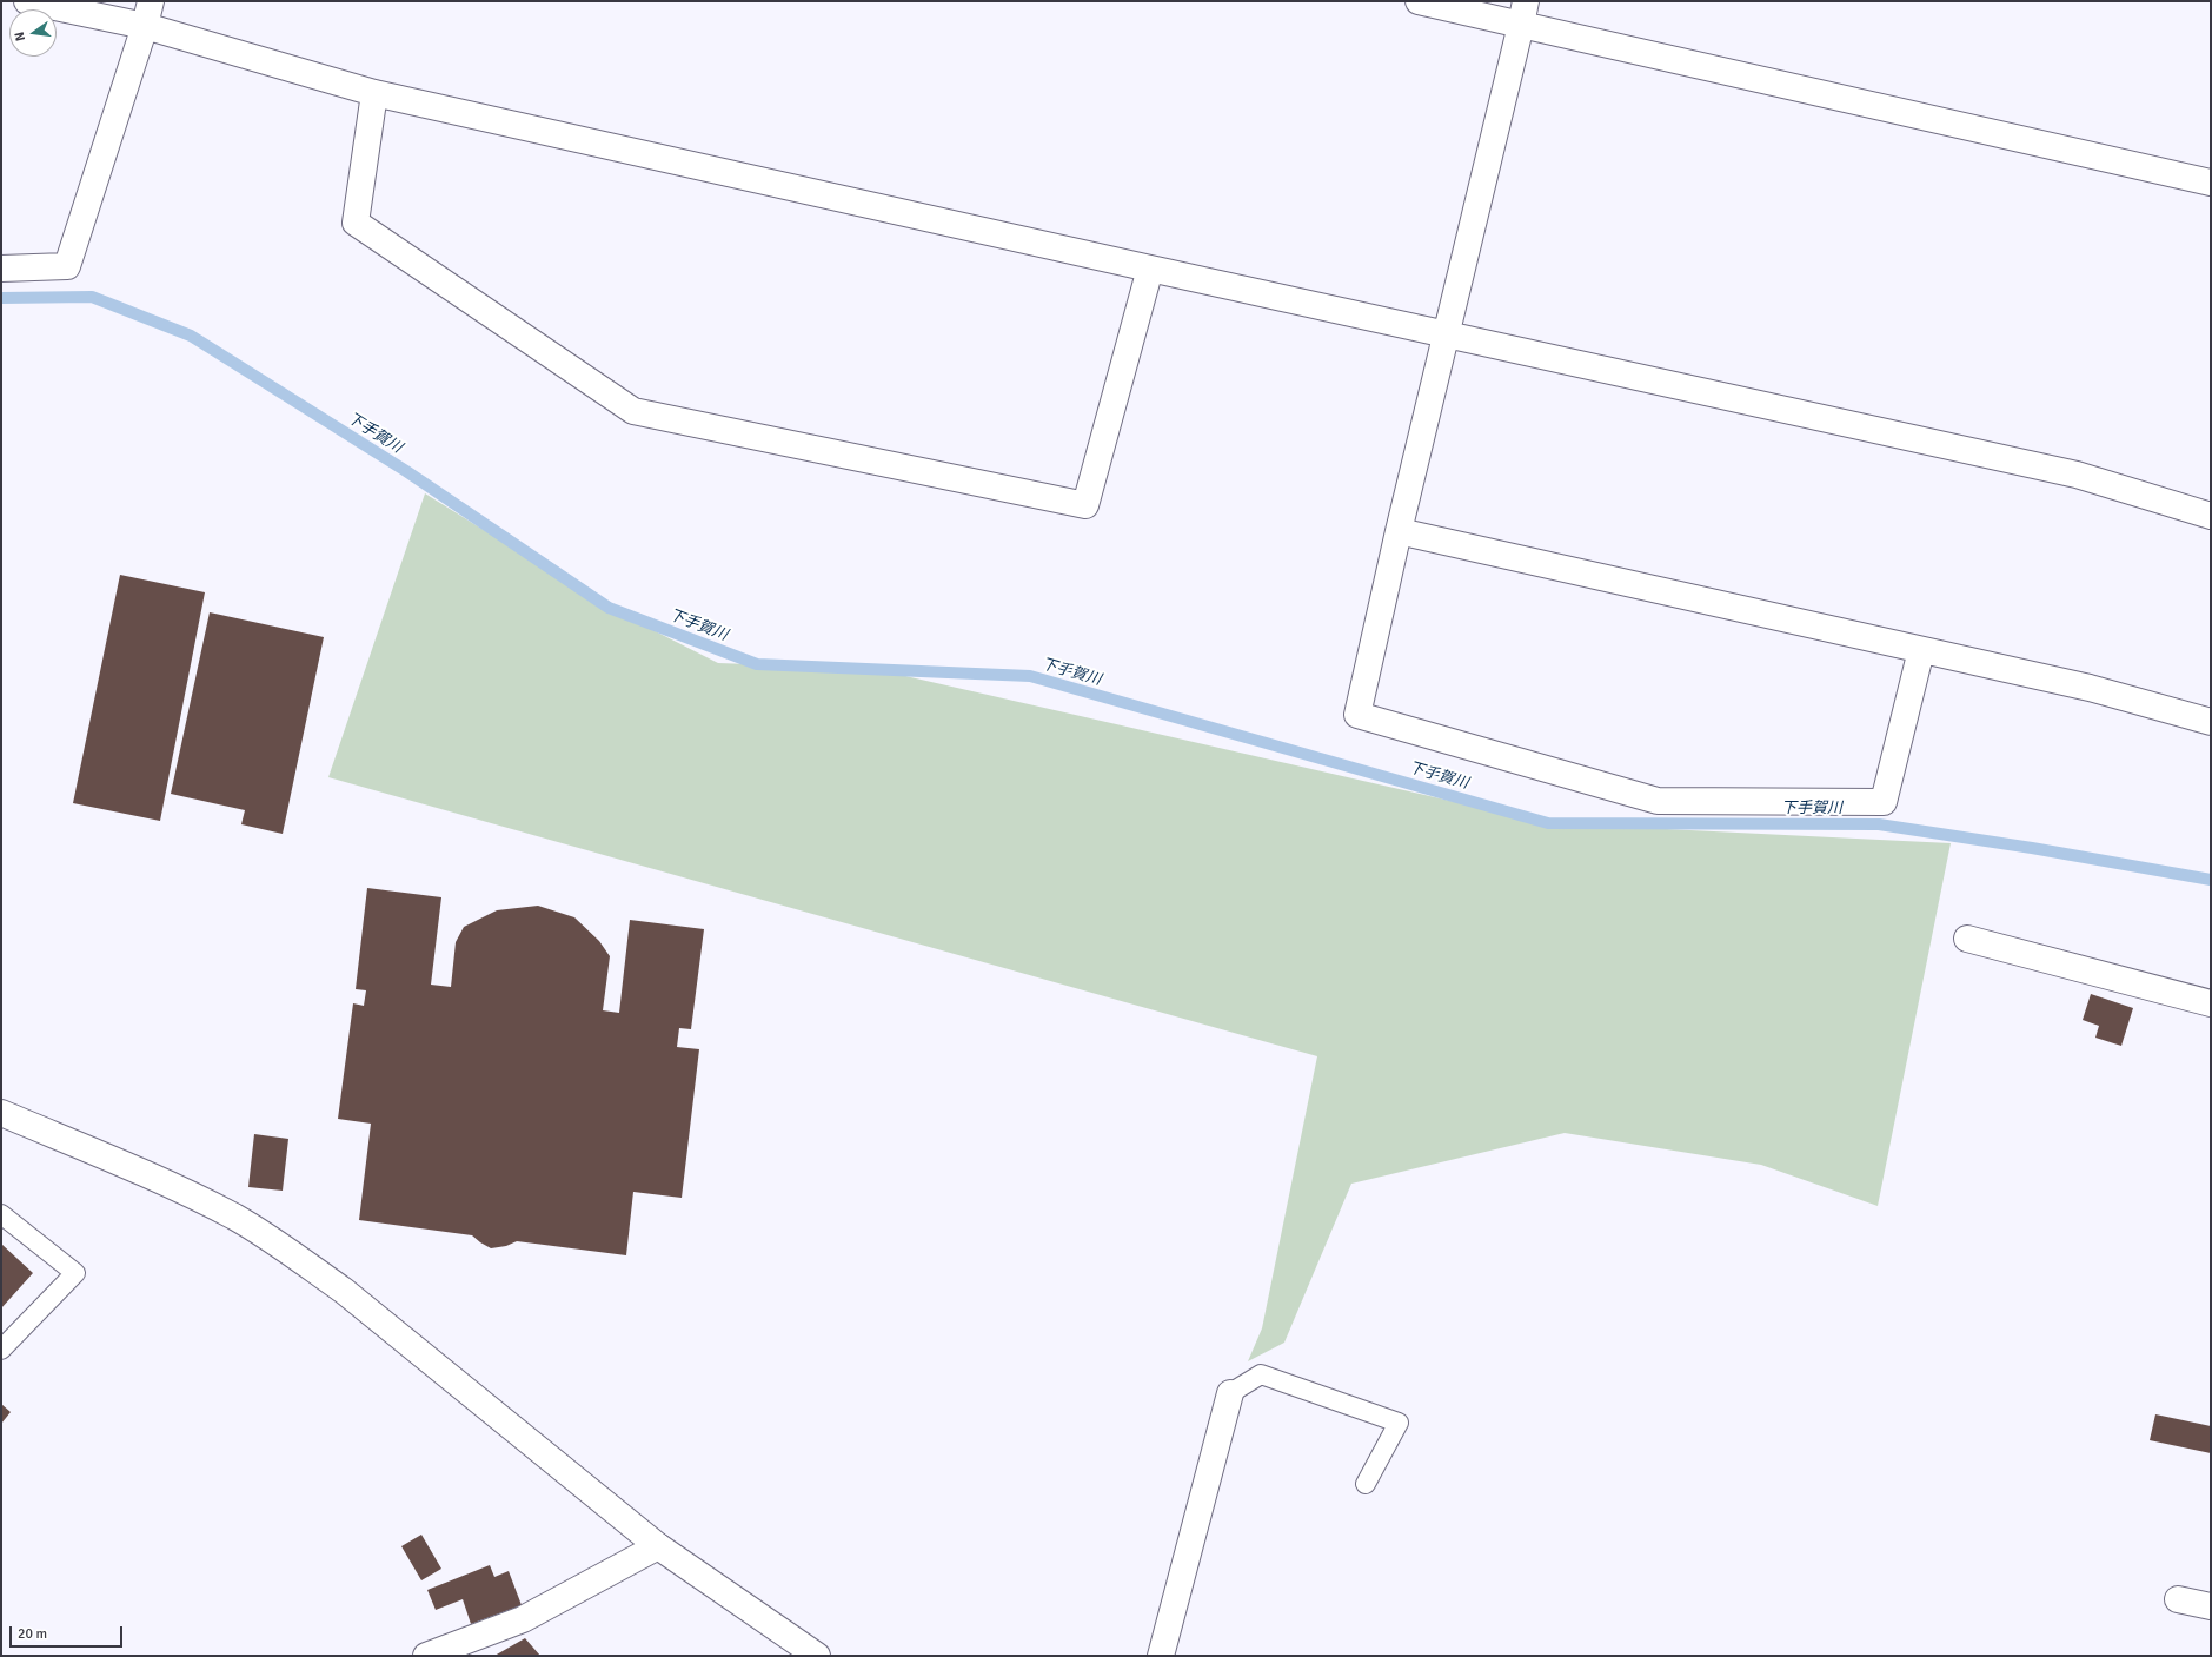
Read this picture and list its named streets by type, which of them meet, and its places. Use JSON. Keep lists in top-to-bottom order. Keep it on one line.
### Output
{"water":["下手賀川"],"scale_bar":"20 m","north":"left"}
